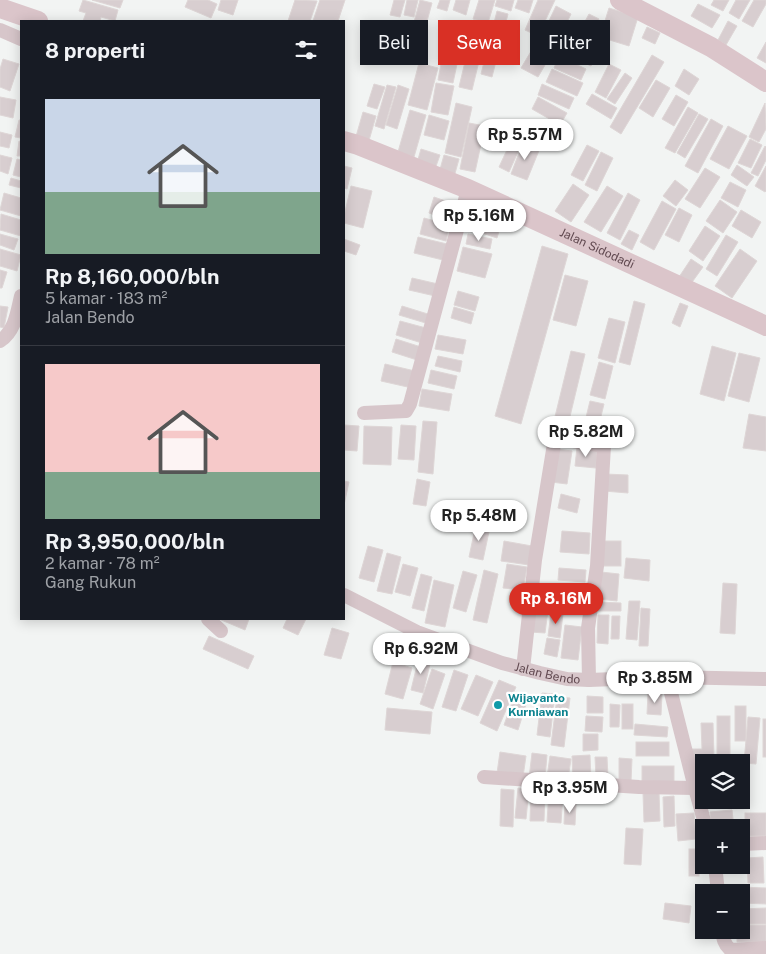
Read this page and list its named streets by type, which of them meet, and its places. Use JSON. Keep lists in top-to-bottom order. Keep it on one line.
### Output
{"streets":{"street":["Jalan Sidodadi","Jalan Bendo"]},"places":["Wijayanto Kurniawan"],"page":{"chip":["Beli","Sewa","Filter"],"heading":"8 properti","list":[{"name":"Rp 8,160,000/bln","note":"5 kamar · 183 m² · Jalan Bendo"},{"name":"Rp 3,950,000/bln","note":"2 kamar · 78 m² · Gang Rukun"}],"price":["Rp 5.57M","Rp 5.16M","Rp 5.82M","Rp 5.48M","Rp 8.16M","Rp 6.92M","Rp 3.85M","Rp 3.95M"],"map_buttons":["+","−"]}}
